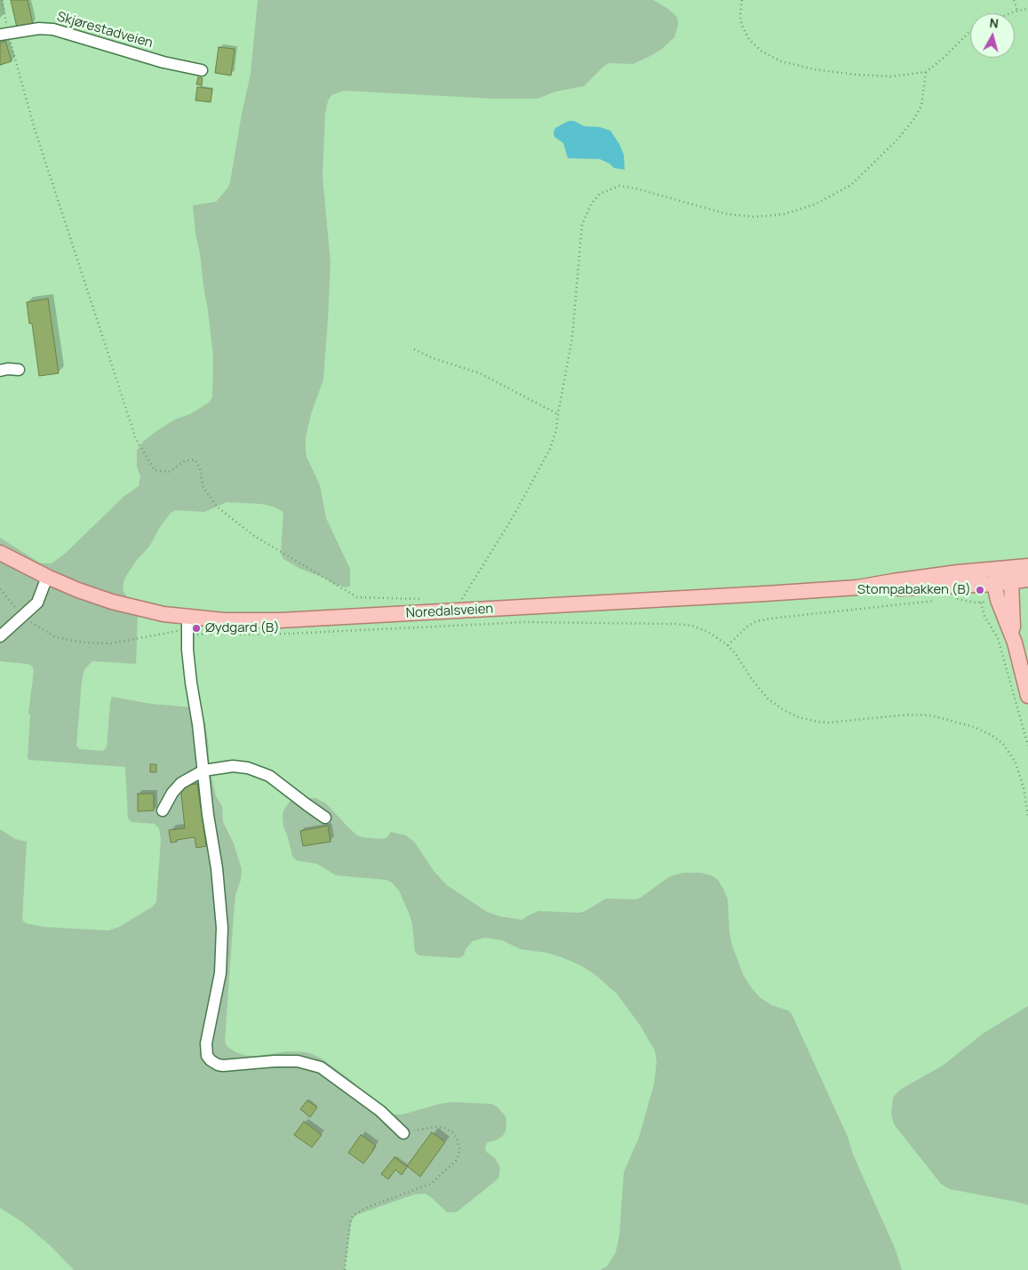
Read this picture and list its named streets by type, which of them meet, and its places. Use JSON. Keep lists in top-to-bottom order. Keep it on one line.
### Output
{"streets":{"main road":["Noredalsveien"],"lane":["Skjørestadveien"]},"places":["Stompabakken (B)","Øydgard (B)"],"north":"top"}
